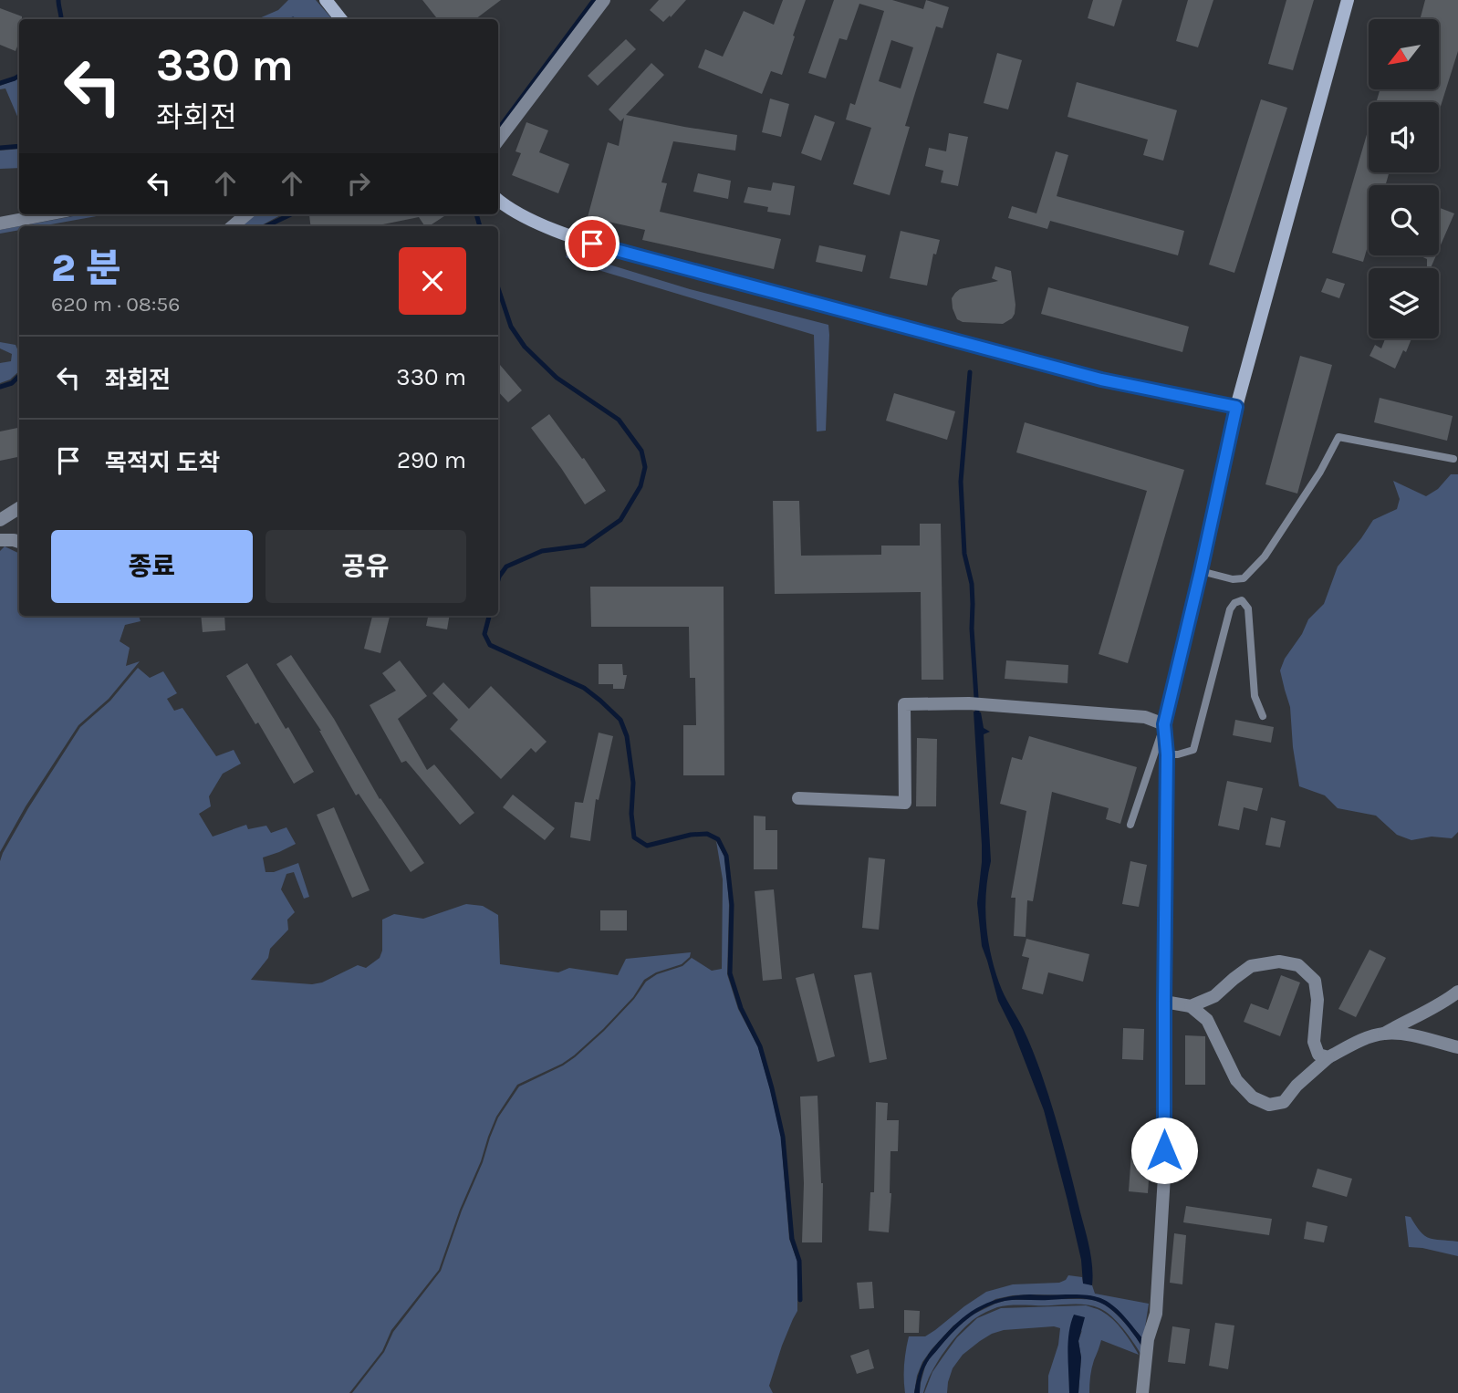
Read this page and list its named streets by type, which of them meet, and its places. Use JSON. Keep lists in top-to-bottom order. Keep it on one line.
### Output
{"north":"bottom left","page":{"turn":["330 m","좌회전"],"heading":["2 분","620 m · 08:56"],"list":[{"name":"좌회전","value":"330 m"},{"name":"목적지 도착","value":"290 m"}],"buttons":["종료","공유"]}}
